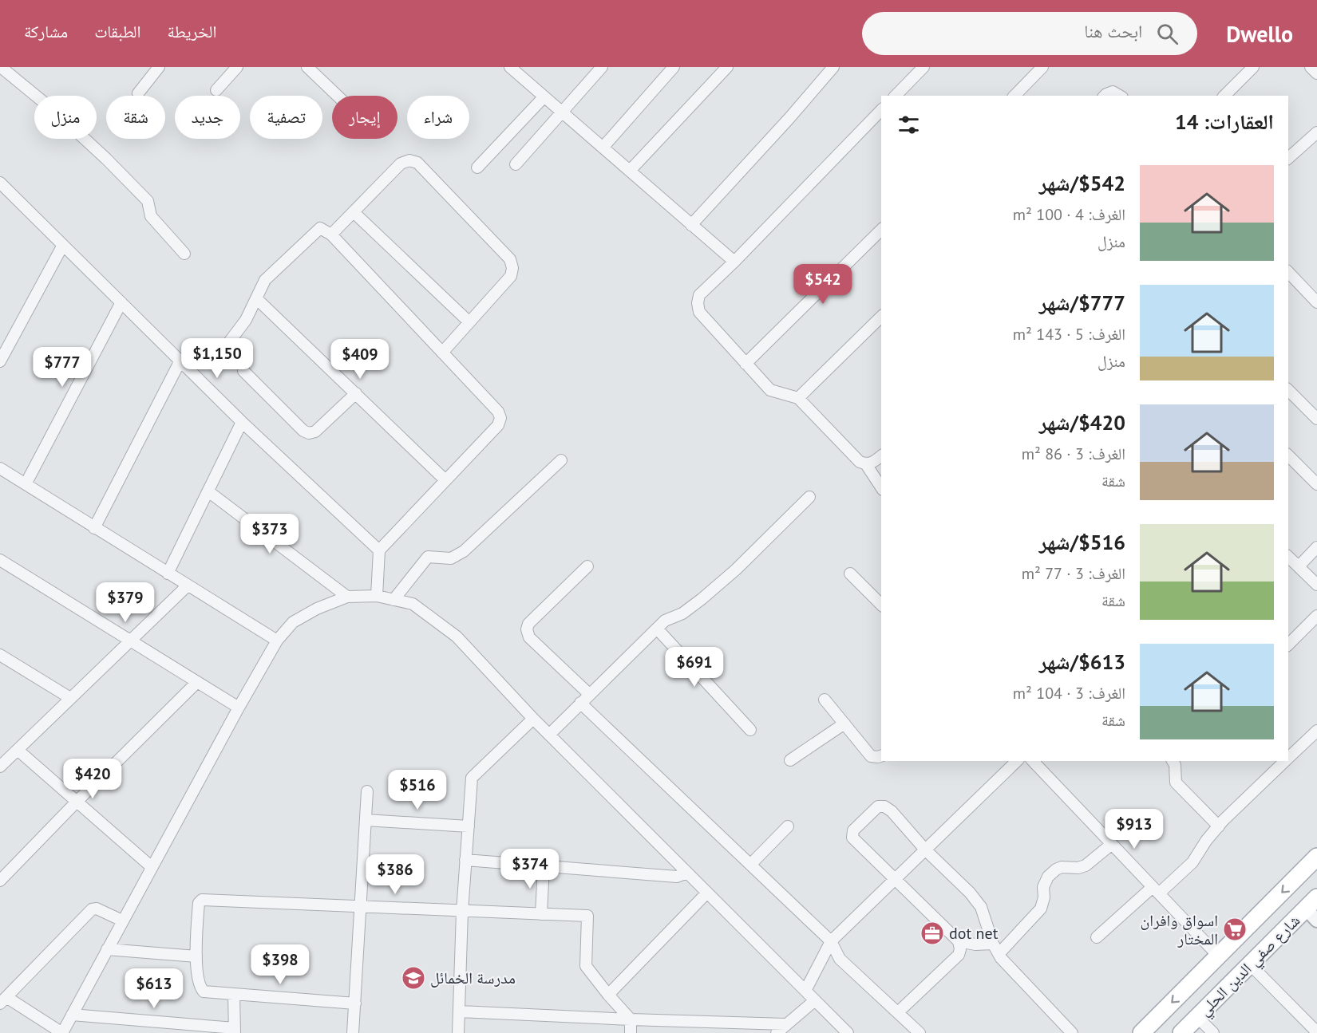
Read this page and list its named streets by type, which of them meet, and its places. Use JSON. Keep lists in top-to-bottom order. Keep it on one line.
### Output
{"streets":{"main road":["شارع صفي الدين الحلي"]},"places":{"supermarket":["اسواق وافران المختار"],"office":["dot net"],"school or university":["مدرسة الخمائل"]},"page":{"header":"Dwello","search":"ابحث هنا","nav":["الخريطة","الطبقات","مشاركة"],"chip":["شراء","إيجار","تصفية","جديد","شقة","منزل"],"heading":"العقارات: 14","list":[{"name":"$542/شهر","note":"الغرف: 4 · 100 m² · منزل"},{"name":"$777/شهر","note":"الغرف: 5 · 143 m² · منزل"},{"name":"$420/شهر","note":"الغرف: 3 · 86 m² · شقة"},{"name":"$516/شهر","note":"الغرف: 3 · 77 m² · شقة"},{"name":"$613/شهر","note":"الغرف: 3 · 104 m² · شقة"}],"price":["$542","$1,150","$409","$777","$373","$379","$691","$420","$516","$913","$374","$386","$398","$613"]}}
